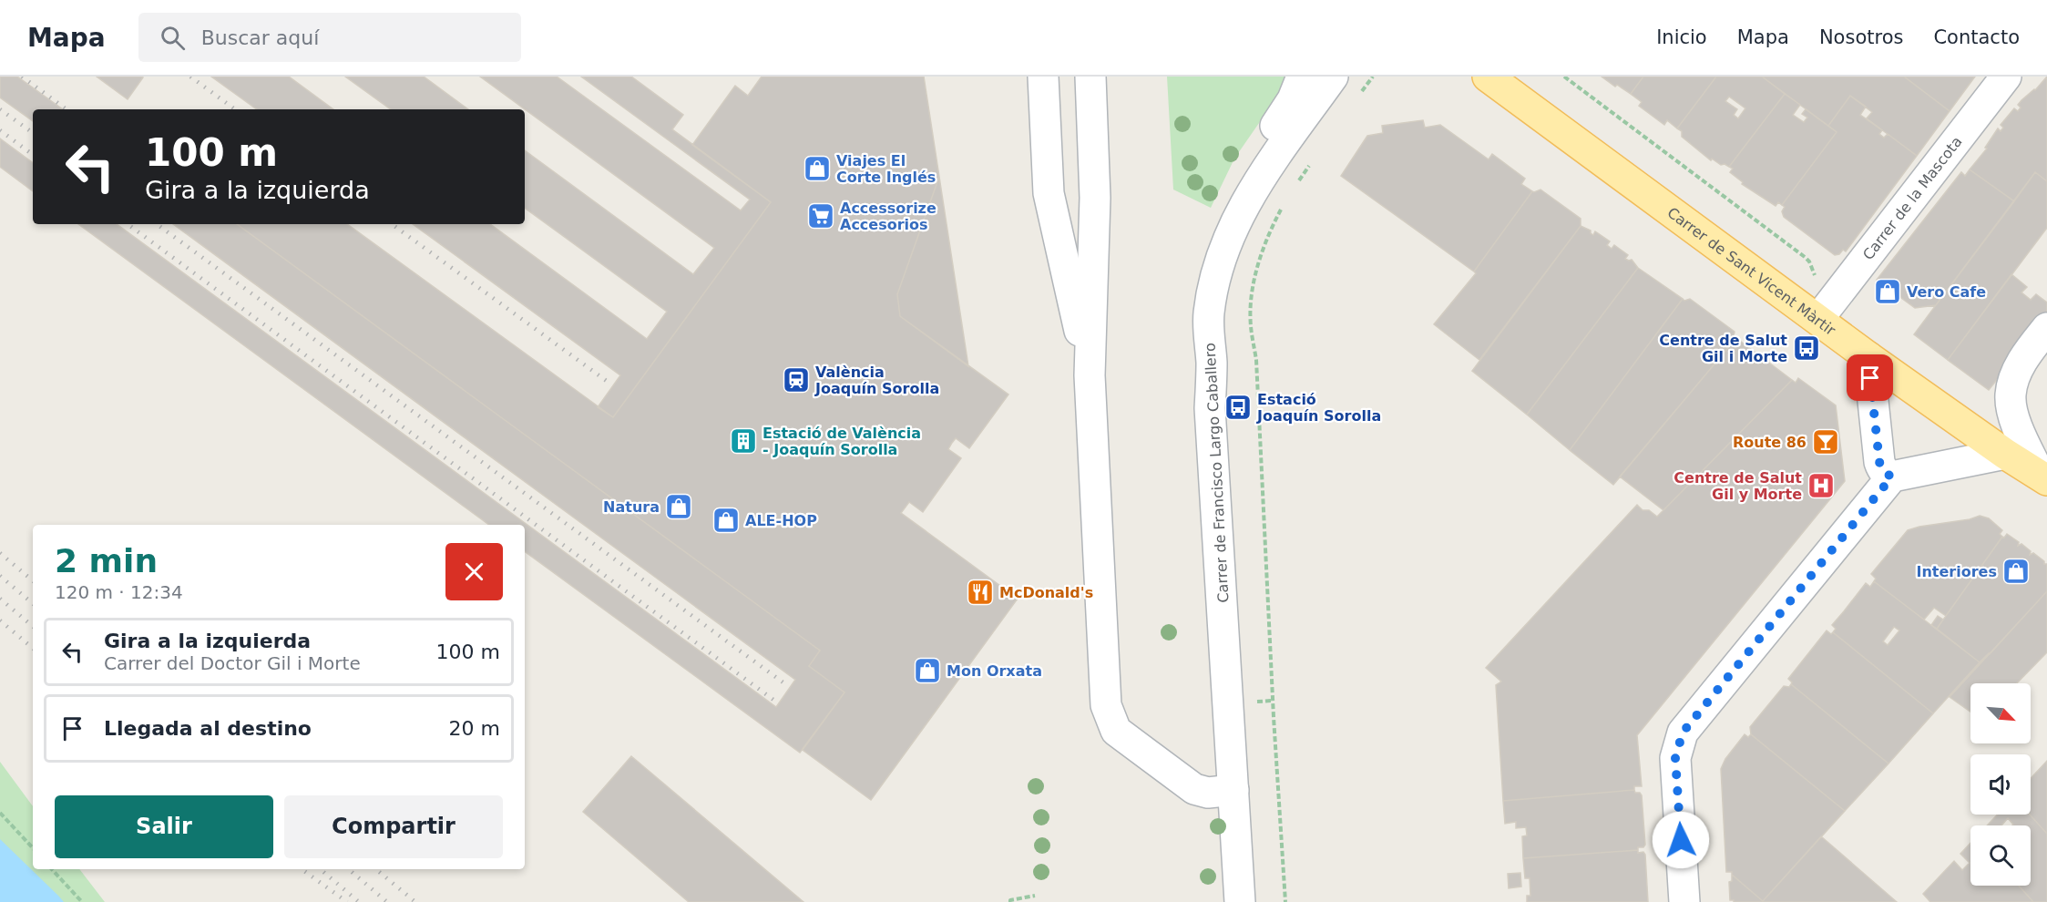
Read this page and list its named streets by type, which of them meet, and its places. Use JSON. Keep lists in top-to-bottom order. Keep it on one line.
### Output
{"streets":{"main road":["Carrer de Sant Vicent Màrtir"],"street":["Carrer de la Mascota","Carrer de Francisco Largo Caballero"]},"crossings":[["Carrer de la Mascota","Carrer de Sant Vicent Màrtir"]],"places":{"shop":["Viajes El Corte Inglés","Vero Cafe","Natura","ALE-HOP","Interiores","Mon Orxata"],"supermarket":["Accessorize Accesorios"],"bus stop":["Centre de Salut Gil i Morte","Estació Joaquín Sorolla"],"station":["València Joaquín Sorolla"],"building":["Estació de València - Joaquín Sorolla"],"bar":["Route 86"],"hospital":["Centre de Salut Gil y Morte"],"restaurant":["McDonald's"]},"north":"bottom right","page":{"header":"Mapa","search":"Buscar aquí","nav":["Inicio","Mapa","Nosotros","Contacto"],"turn":["100 m","Gira a la izquierda"],"heading":["2 min","120 m · 12:34"],"list":[{"name":"Gira a la izquierda","note":"Carrer del Doctor Gil i Morte","value":"100 m"},{"name":"Llegada al destino","value":"20 m"}],"buttons":["Salir","Compartir"]}}
